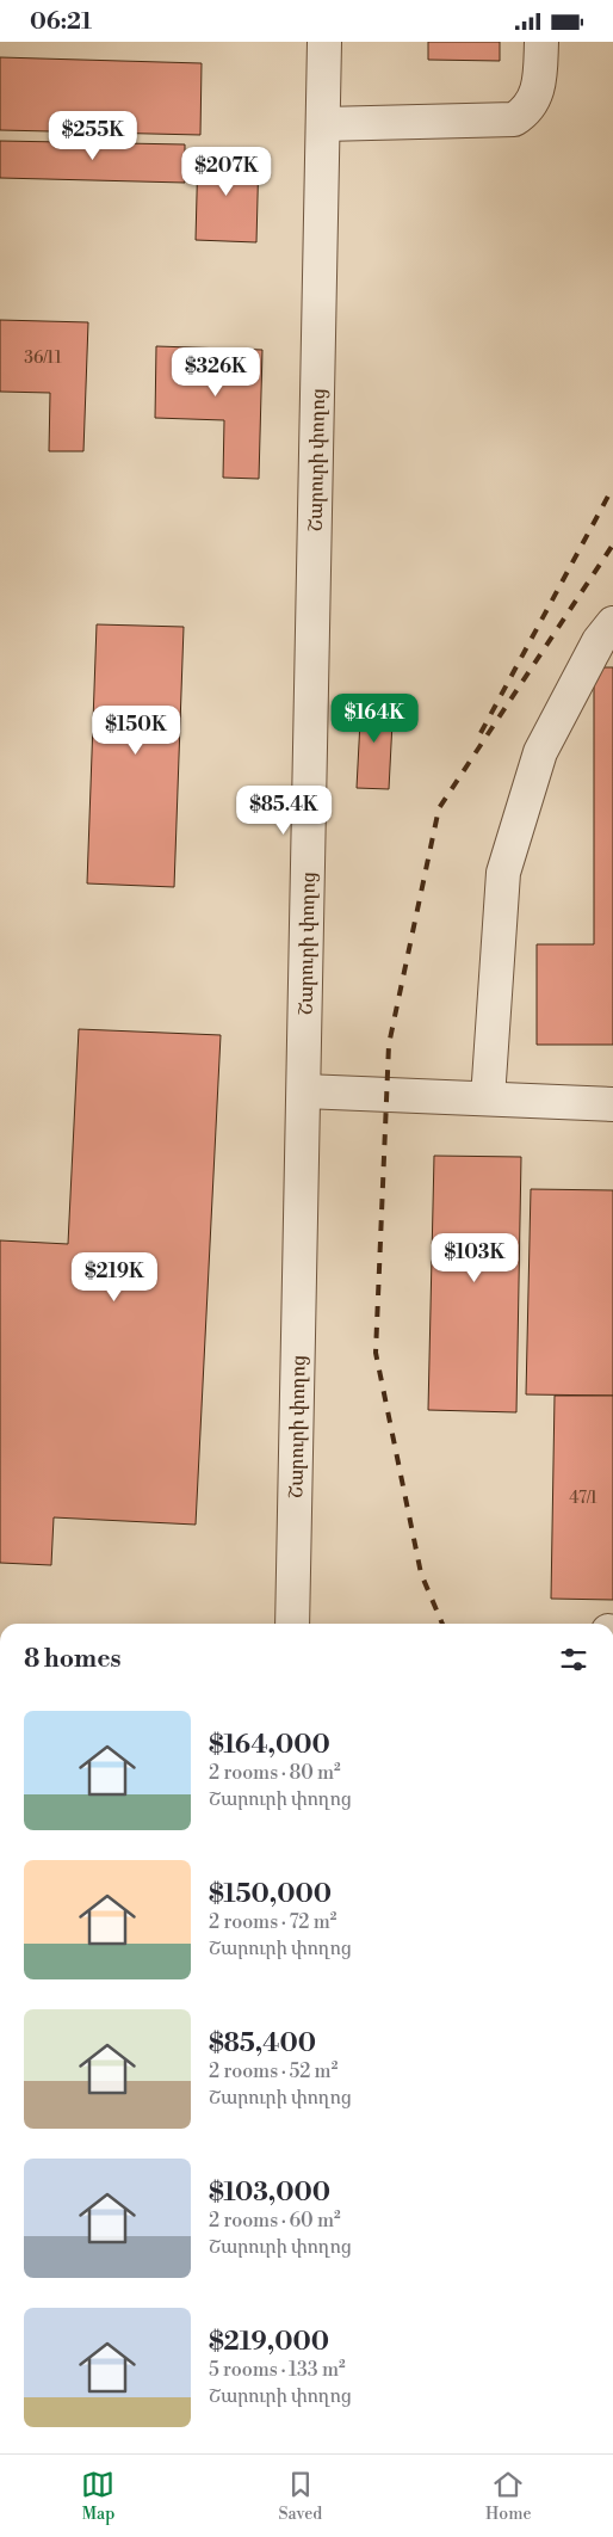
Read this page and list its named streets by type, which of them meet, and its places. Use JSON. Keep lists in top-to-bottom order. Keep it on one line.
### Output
{"streets":{"street":["Շարուրի փողոց"]},"house_numbers":["36/11","47/1"],"page":{"status":"06:21","price":["$255K","$207K","$326K","$164K","$150K","$85.4K","$103K","$219K"],"heading":"8 homes","list":[{"name":"$164,000","note":"2 rooms · 80 m² · Շարուրի փողոց"},{"name":"$150,000","note":"2 rooms · 72 m² · Շարուրի փողոց"},{"name":"$85,400","note":"2 rooms · 52 m² · Շարուրի փողոց"},{"name":"$103,000","note":"2 rooms · 60 m² · Շարուրի փողոց"},{"name":"$219,000","note":"5 rooms · 133 m² · Շարուրի փողոց"}],"tabs":["Map","Saved","Home"]}}
